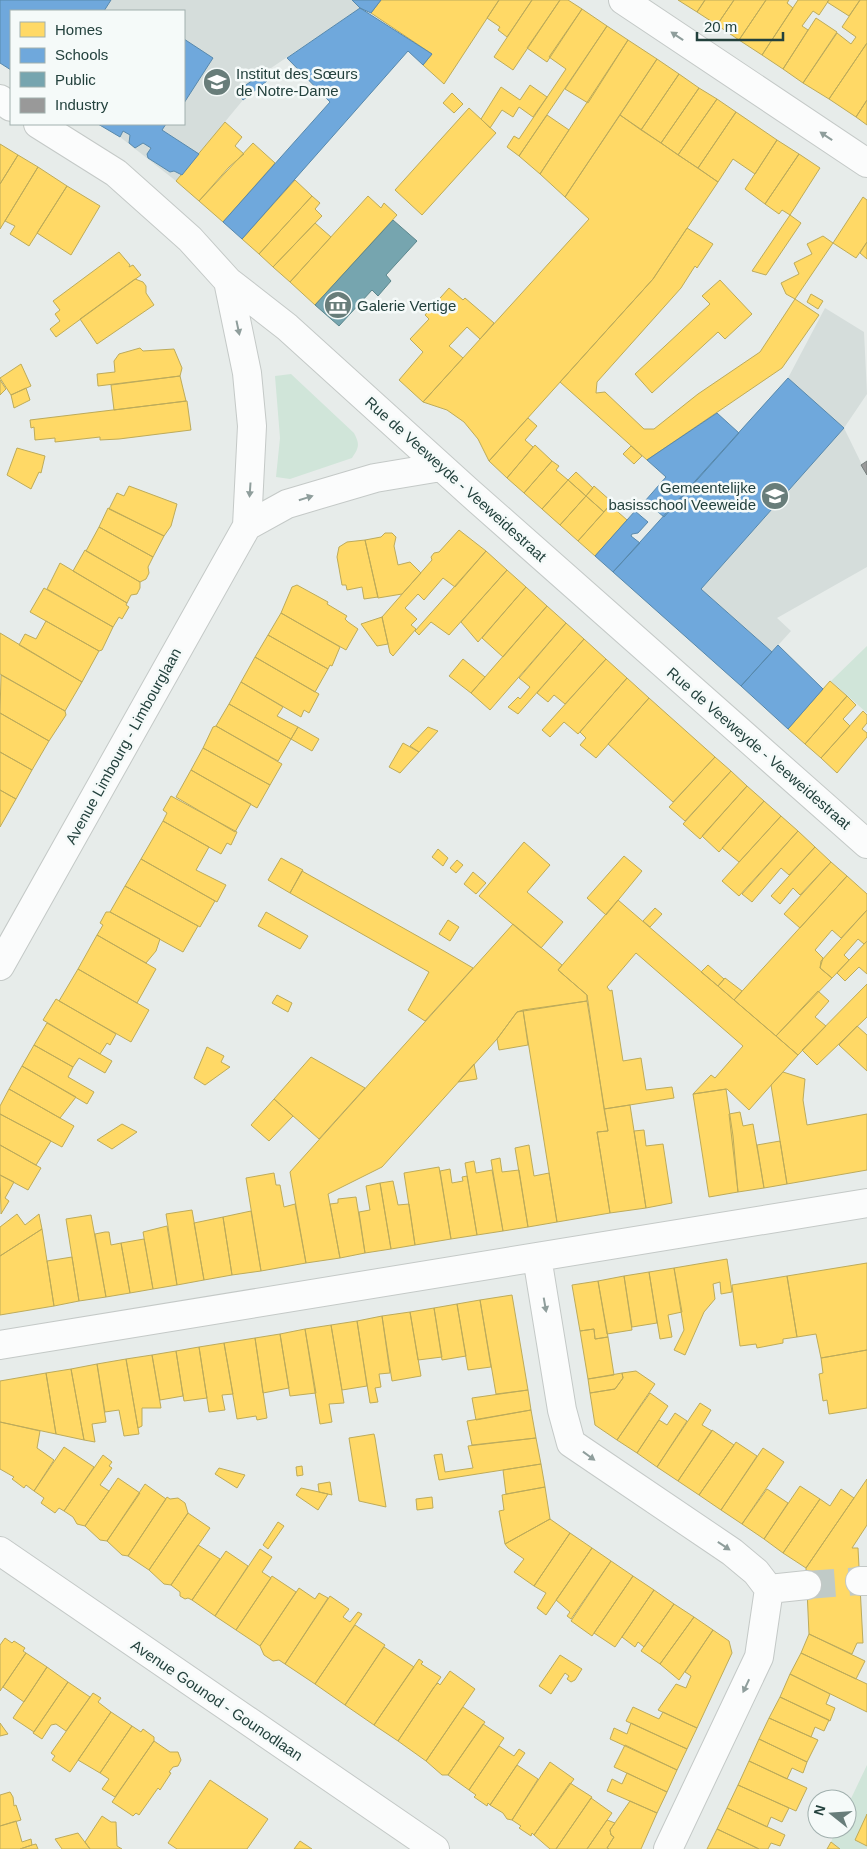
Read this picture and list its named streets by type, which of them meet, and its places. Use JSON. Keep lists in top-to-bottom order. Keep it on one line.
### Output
{"streets":{"street":["Rue de Veeweyde - Veeweidestraat","Avenue Limbourg - Limbourglaan","Avenue Gounod - Gounodlaan"]},"crossings":[["Rue de Veeweyde - Veeweidestraat","Avenue Limbourg - Limbourglaan"]],"places":{"school or university":["Institut des Sœurs de Notre-Dame","Gemeentelijke basisschool Veeweide"],"museum":["Galerie Vertige"]},"legend":["Homes","Schools","Public","Industry"],"scale_bar":"20 m","north":"left"}
